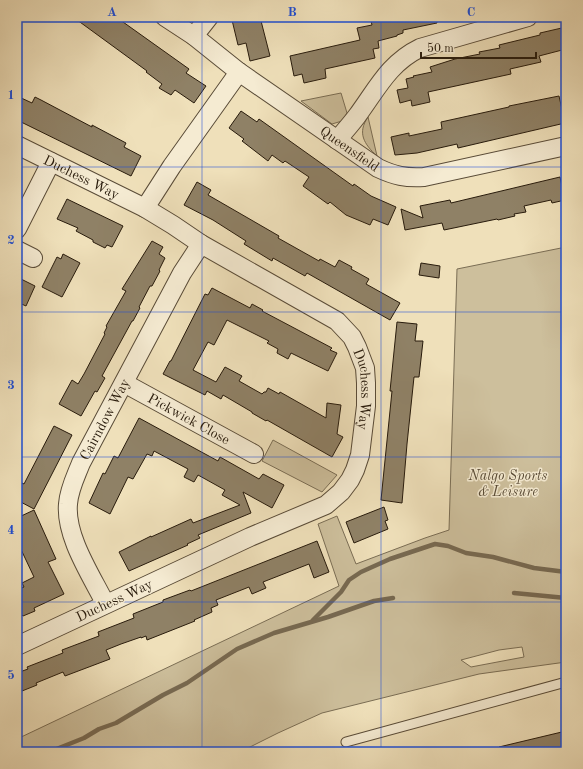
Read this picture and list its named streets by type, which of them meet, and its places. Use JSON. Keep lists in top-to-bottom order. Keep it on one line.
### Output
{"streets":{"street":["Queensfield","Duchess Way","Pickwick Close","Cairndow Way"]},"crossings":[["Duchess Way","Cairndow Way"],["Pickwick Close","Cairndow Way"]],"parks":["Nalgo Sports & Leisure"],"scale_bar":"50 m","grid":{"columns":["A","B","C"],"rows":["1","2","3","4","5"]}}
